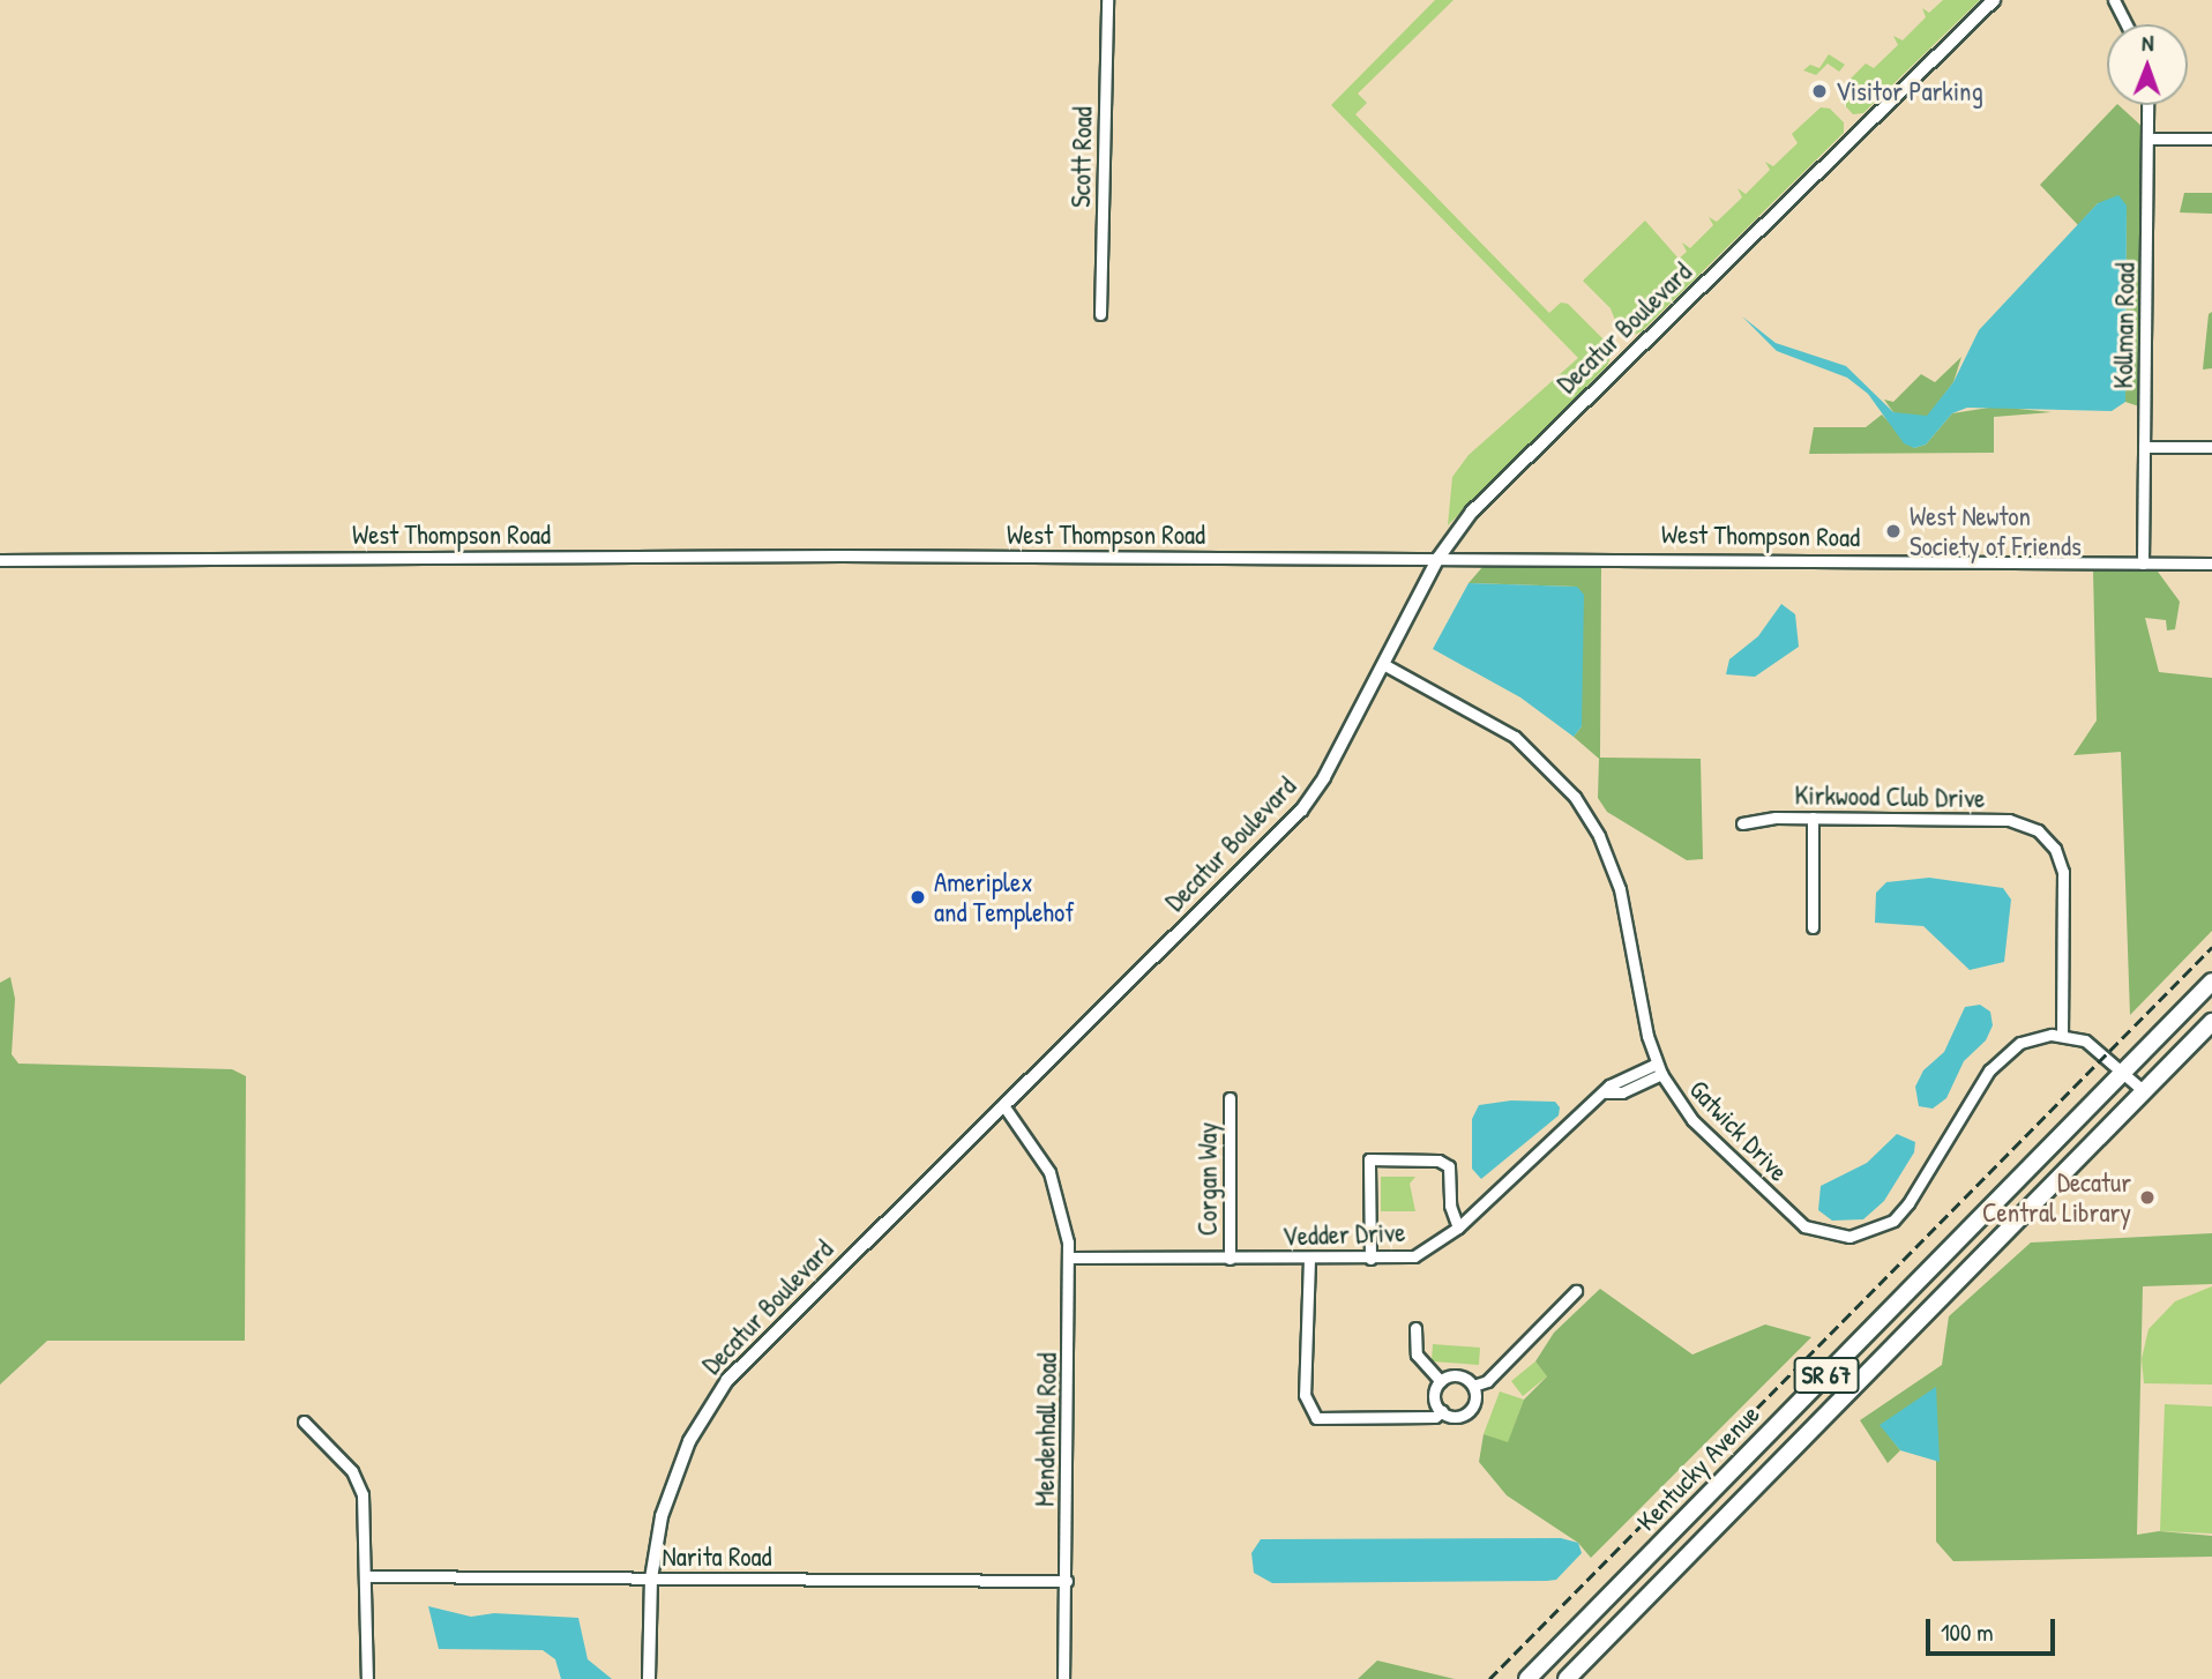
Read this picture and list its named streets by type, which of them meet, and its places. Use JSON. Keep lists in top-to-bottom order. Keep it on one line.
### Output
{"streets":{"main road":["SR 67","Kentucky Avenue"],"street":["Scott Road","Kollman Road","Decatur Boulevard","West Thompson Road","Kirkwood Club Drive","Gatwick Drive","Corgan Way","Vedder Drive","Mendenhall Road","Narita Road"]},"crossings":[["Kollman Road","West Thompson Road"],["Decatur Boulevard","West Thompson Road"],["Decatur Boulevard","Gatwick Drive"],["Decatur Boulevard","Mendenhall Road"],["Decatur Boulevard","Narita Road"],["Kirkwood Club Drive","Gatwick Drive"],["Gatwick Drive","Vedder Drive"],["Corgan Way","Vedder Drive"],["Vedder Drive","Mendenhall Road"],["Mendenhall Road","Narita Road"]],"places":["Visitor Parking","West Newton Society of Friends","Ameriplex and Templehof","Decatur Central Library"],"scale_bar":"100 m","north":"top"}
